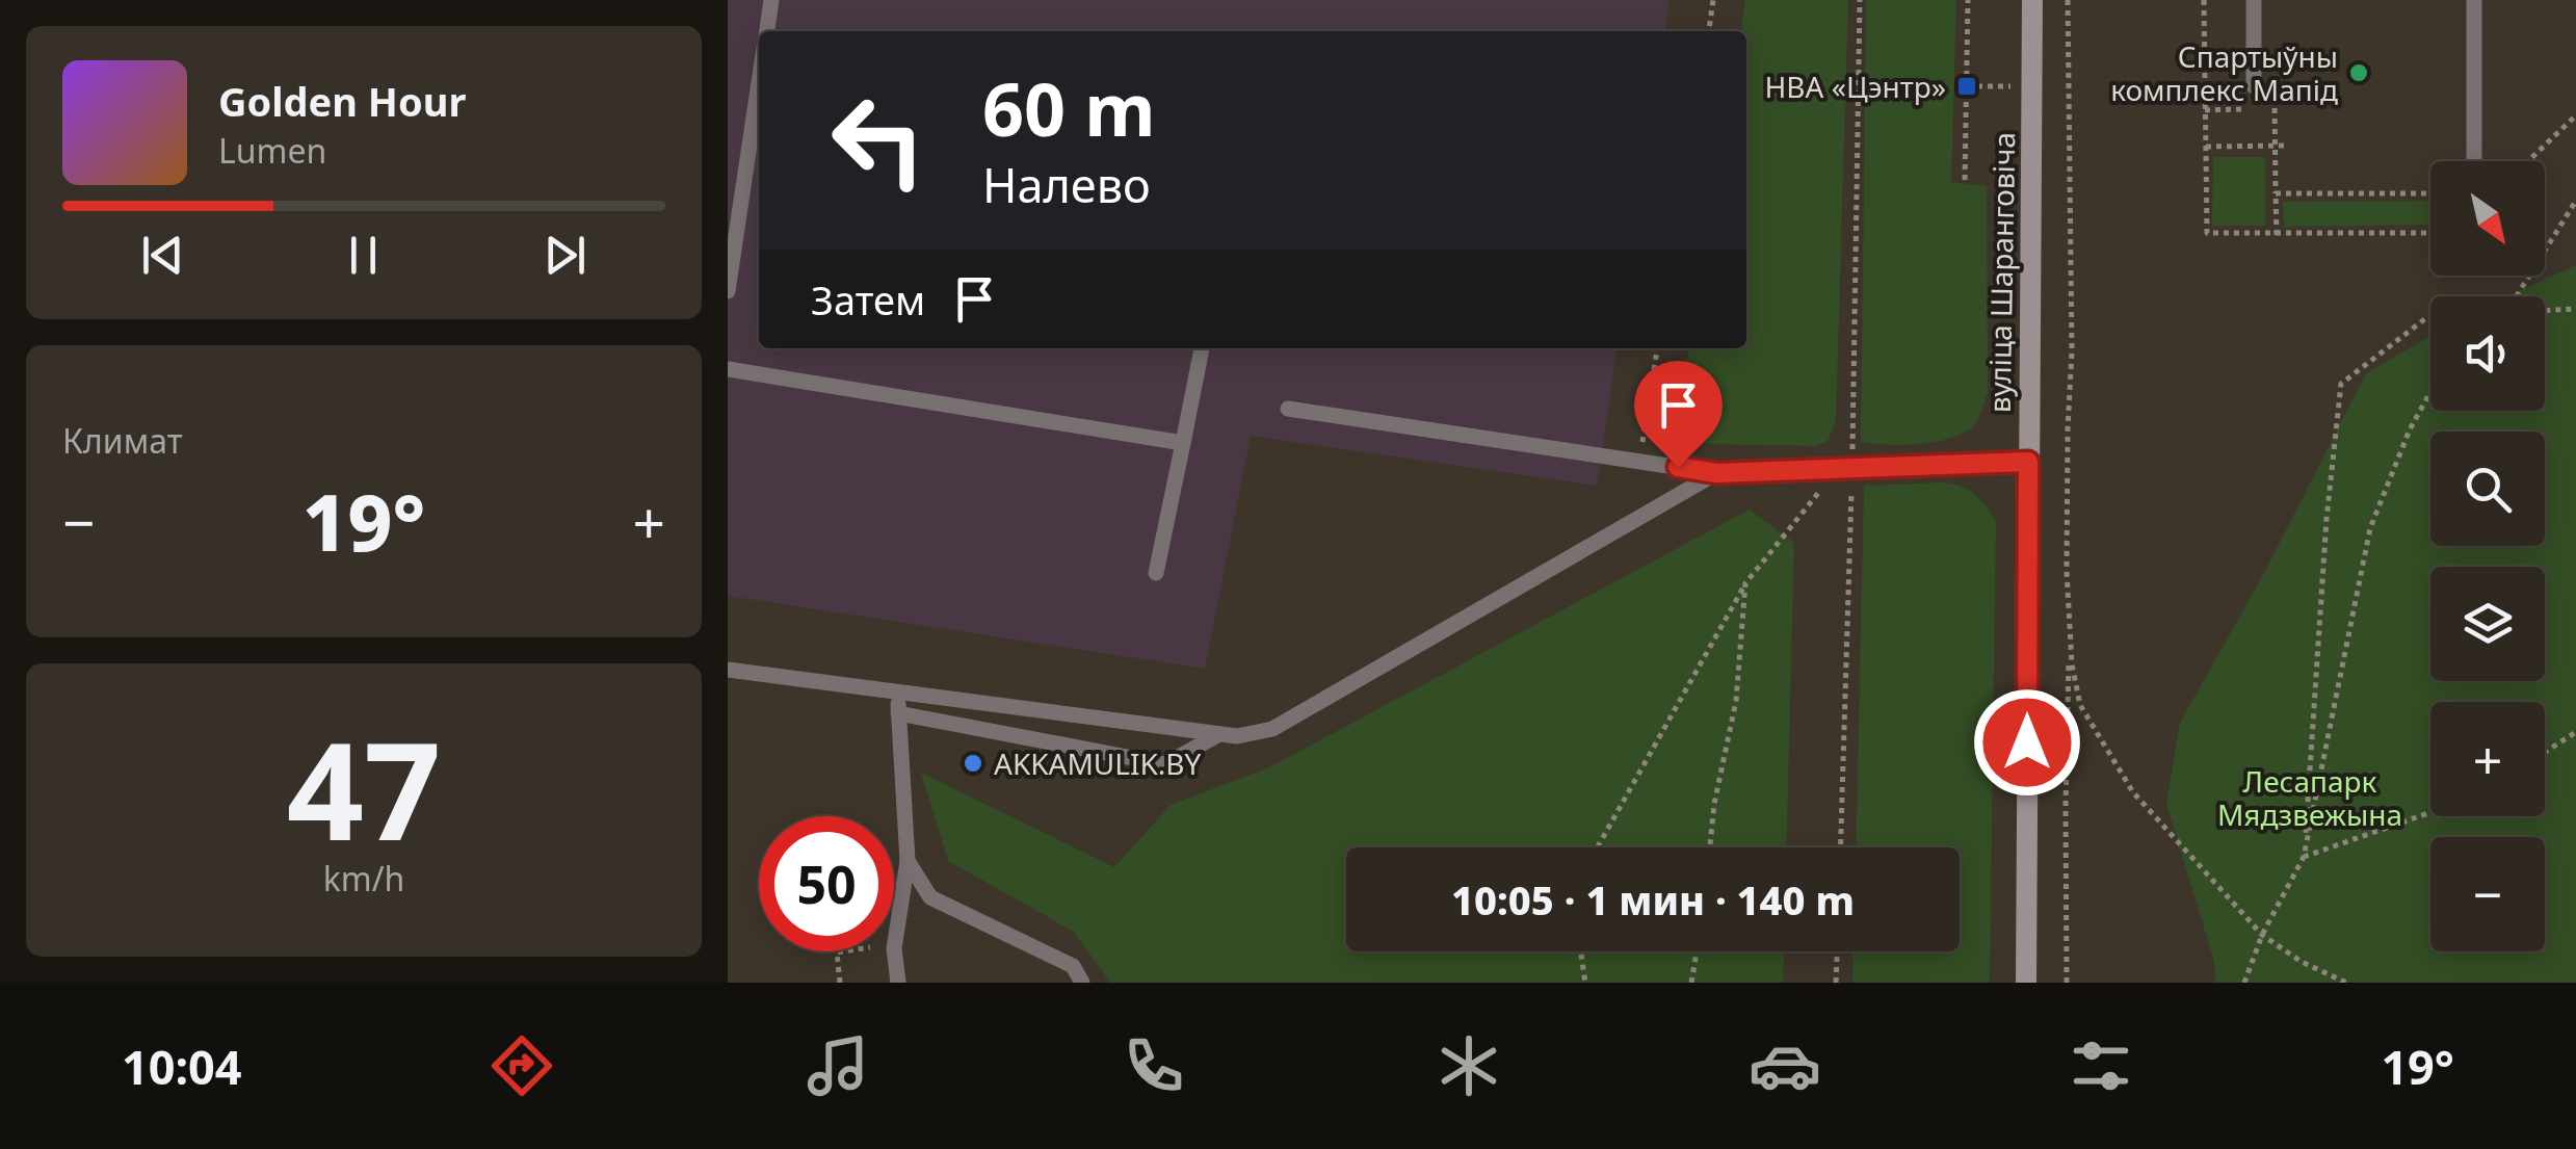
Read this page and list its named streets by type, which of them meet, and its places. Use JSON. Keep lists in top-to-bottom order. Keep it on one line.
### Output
{"streets":{"main road":["вуліца Шаранговіча"]},"parks":["Лесапарк Мядзвежына"],"places":{"other":["Спартыўны комплекс Мапід","AKKAMULIK.BY"],"transit":["НВА «Цэнтр»"]},"north":"bottom right","page":{"turn":["60 m","Налево"],"song":["Golden Hour","Lumen"],"map_buttons":["+","−"],"then":"Затем","tile":["Климат",["47","km/h"]],"heat":["−","19°","+"],"limit":"50","trip":"10:05 · 1 мин · 140 m","tabs":["10:04","19°"]}}
